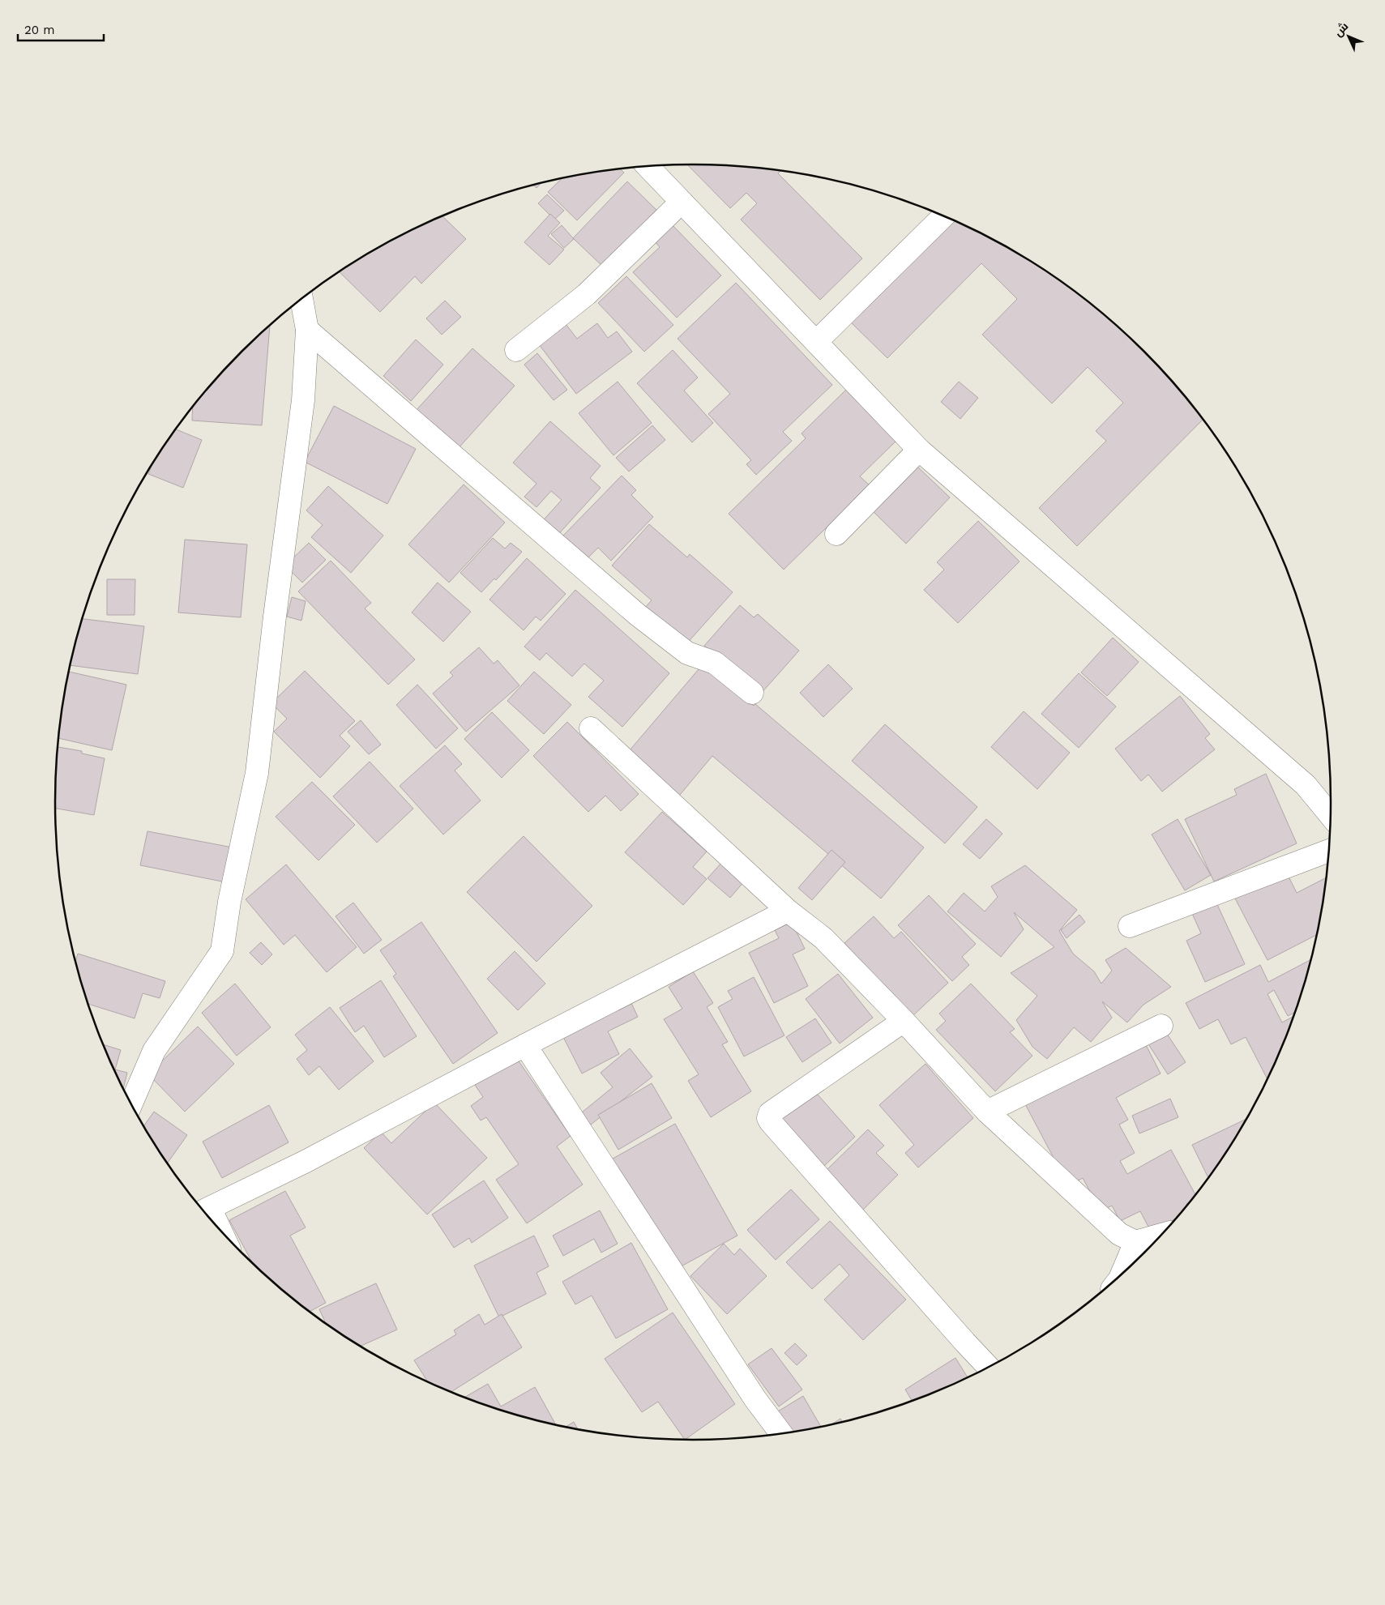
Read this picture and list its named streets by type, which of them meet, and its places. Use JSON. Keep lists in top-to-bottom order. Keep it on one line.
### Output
{"scale_bar":"20 m","north":"top left"}
